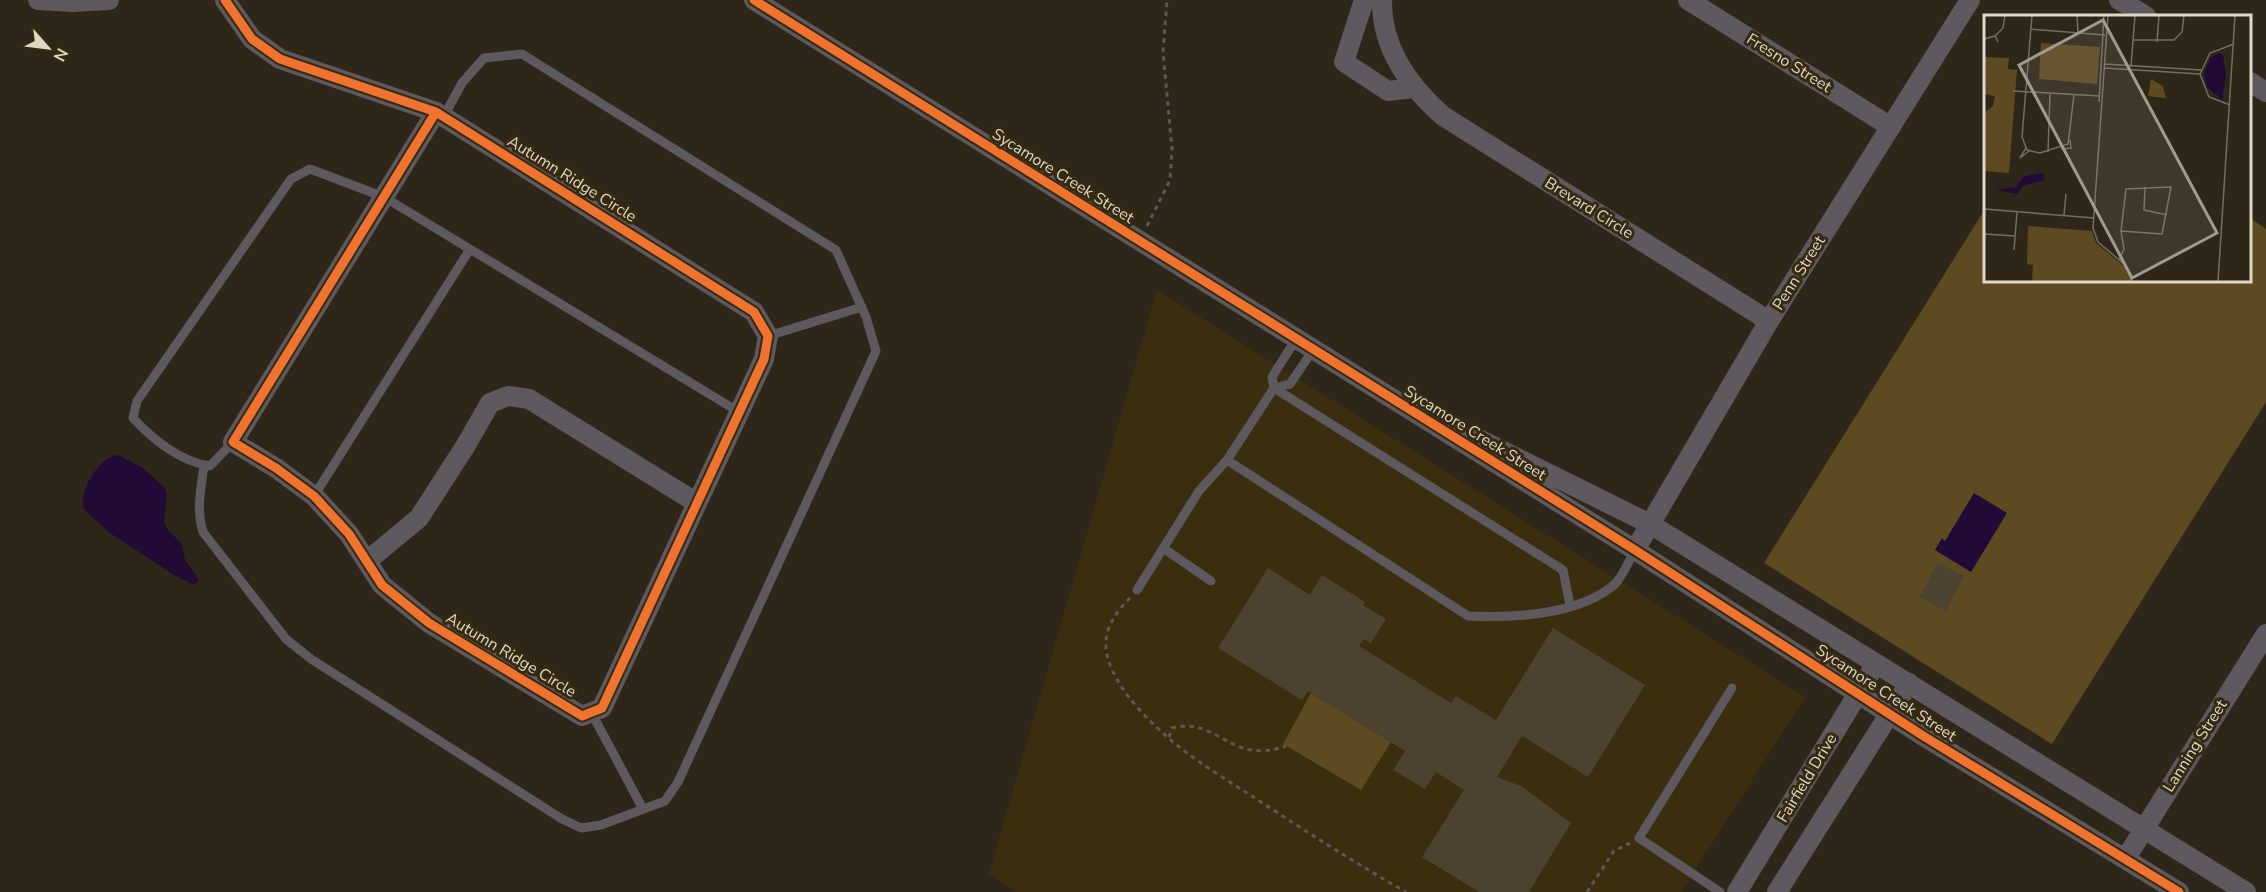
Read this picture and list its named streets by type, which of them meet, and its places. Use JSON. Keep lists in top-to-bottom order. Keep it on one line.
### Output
{"streets":{"street":["Fresno Street","Sycamore Creek Street","Autumn Ridge Circle","Brevard Circle","Penn Street","Lanning Street","Fairfield Drive"]},"crossings":[["Fresno Street","Penn Street"],["Sycamore Creek Street","Penn Street"],["Sycamore Creek Street","Lanning Street"],["Sycamore Creek Street","Fairfield Drive"],["Brevard Circle","Penn Street"]],"north":"bottom right"}
